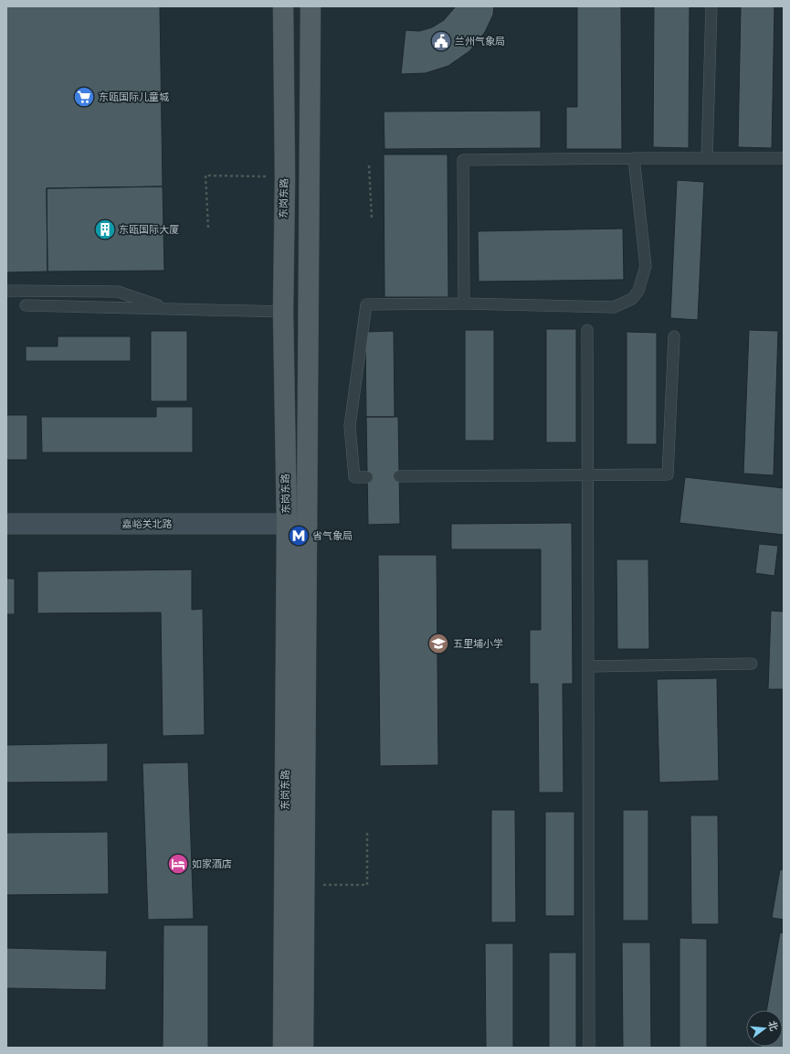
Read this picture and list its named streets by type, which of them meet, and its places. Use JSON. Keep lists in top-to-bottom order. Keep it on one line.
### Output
{"streets":{"main road":["东岗东路","嘉峪关北路"]},"crossings":[["东岗东路","嘉峪关北路"]],"places":{"public building":["兰州气象局"],"supermarket":["东瓯国际儿童城"],"building":["东瓯国际大厦"],"metro station":["省气象局"],"school or university":["五里埔小学"],"hotel":["如家酒店"]},"north":"right"}
